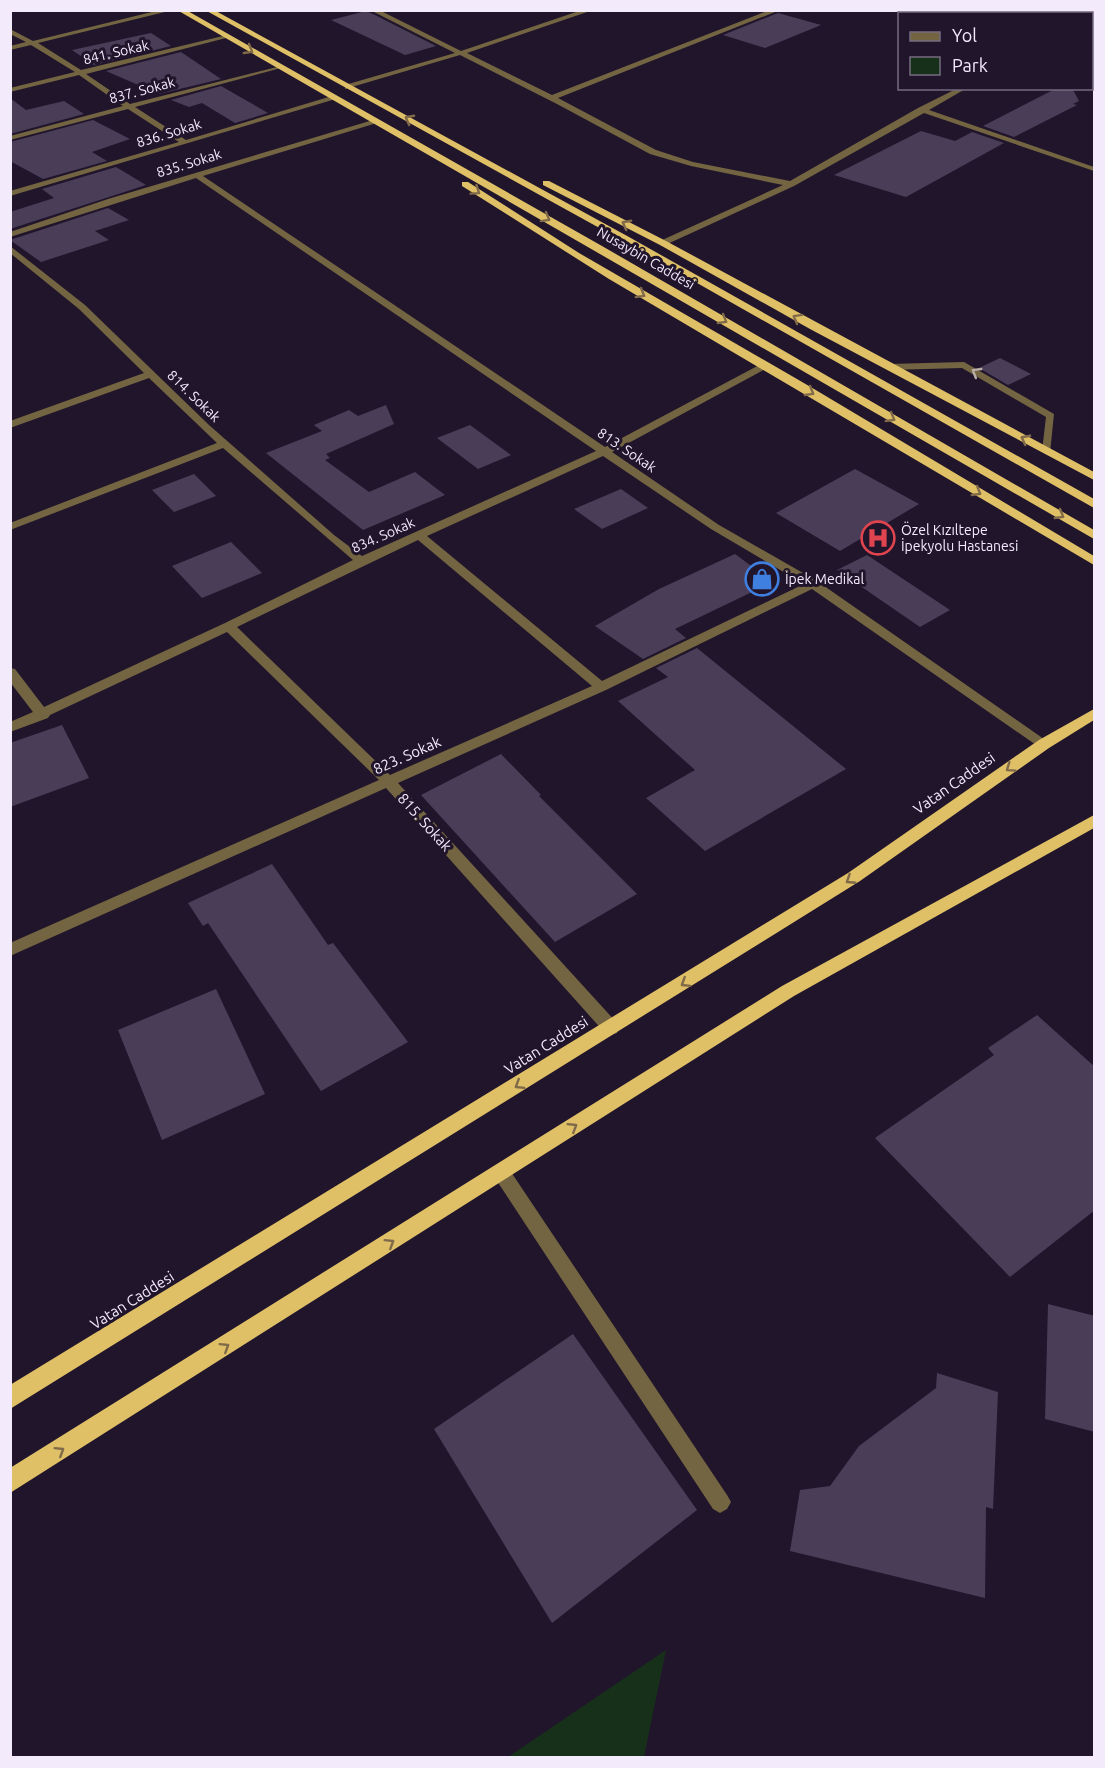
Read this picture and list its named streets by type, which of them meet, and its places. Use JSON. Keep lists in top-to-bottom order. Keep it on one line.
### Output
{"streets":{"highway":["Nusaybin Caddesi","Vatan Caddesi"],"street":["841. Sokak","837. Sokak","836. Sokak","835. Sokak","814. Sokak","813. Sokak","834. Sokak","823. Sokak","815. Sokak"]},"crossings":[["841. Sokak","Nusaybin Caddesi"],["837. Sokak","Nusaybin Caddesi"],["836. Sokak","Nusaybin Caddesi"],["835. Sokak","Nusaybin Caddesi"],["835. Sokak","813. Sokak"],["814. Sokak","834. Sokak"],["813. Sokak","834. Sokak"],["813. Sokak","823. Sokak"],["813. Sokak","Vatan Caddesi"],["834. Sokak","815. Sokak"],["823. Sokak","815. Sokak"],["Vatan Caddesi","815. Sokak"]],"places":{"hospital":["Özel Kızıltepe İpekyolu Hastanesi"],"shop":["İpek Medikal"]},"legend":["Yol","Park"]}
